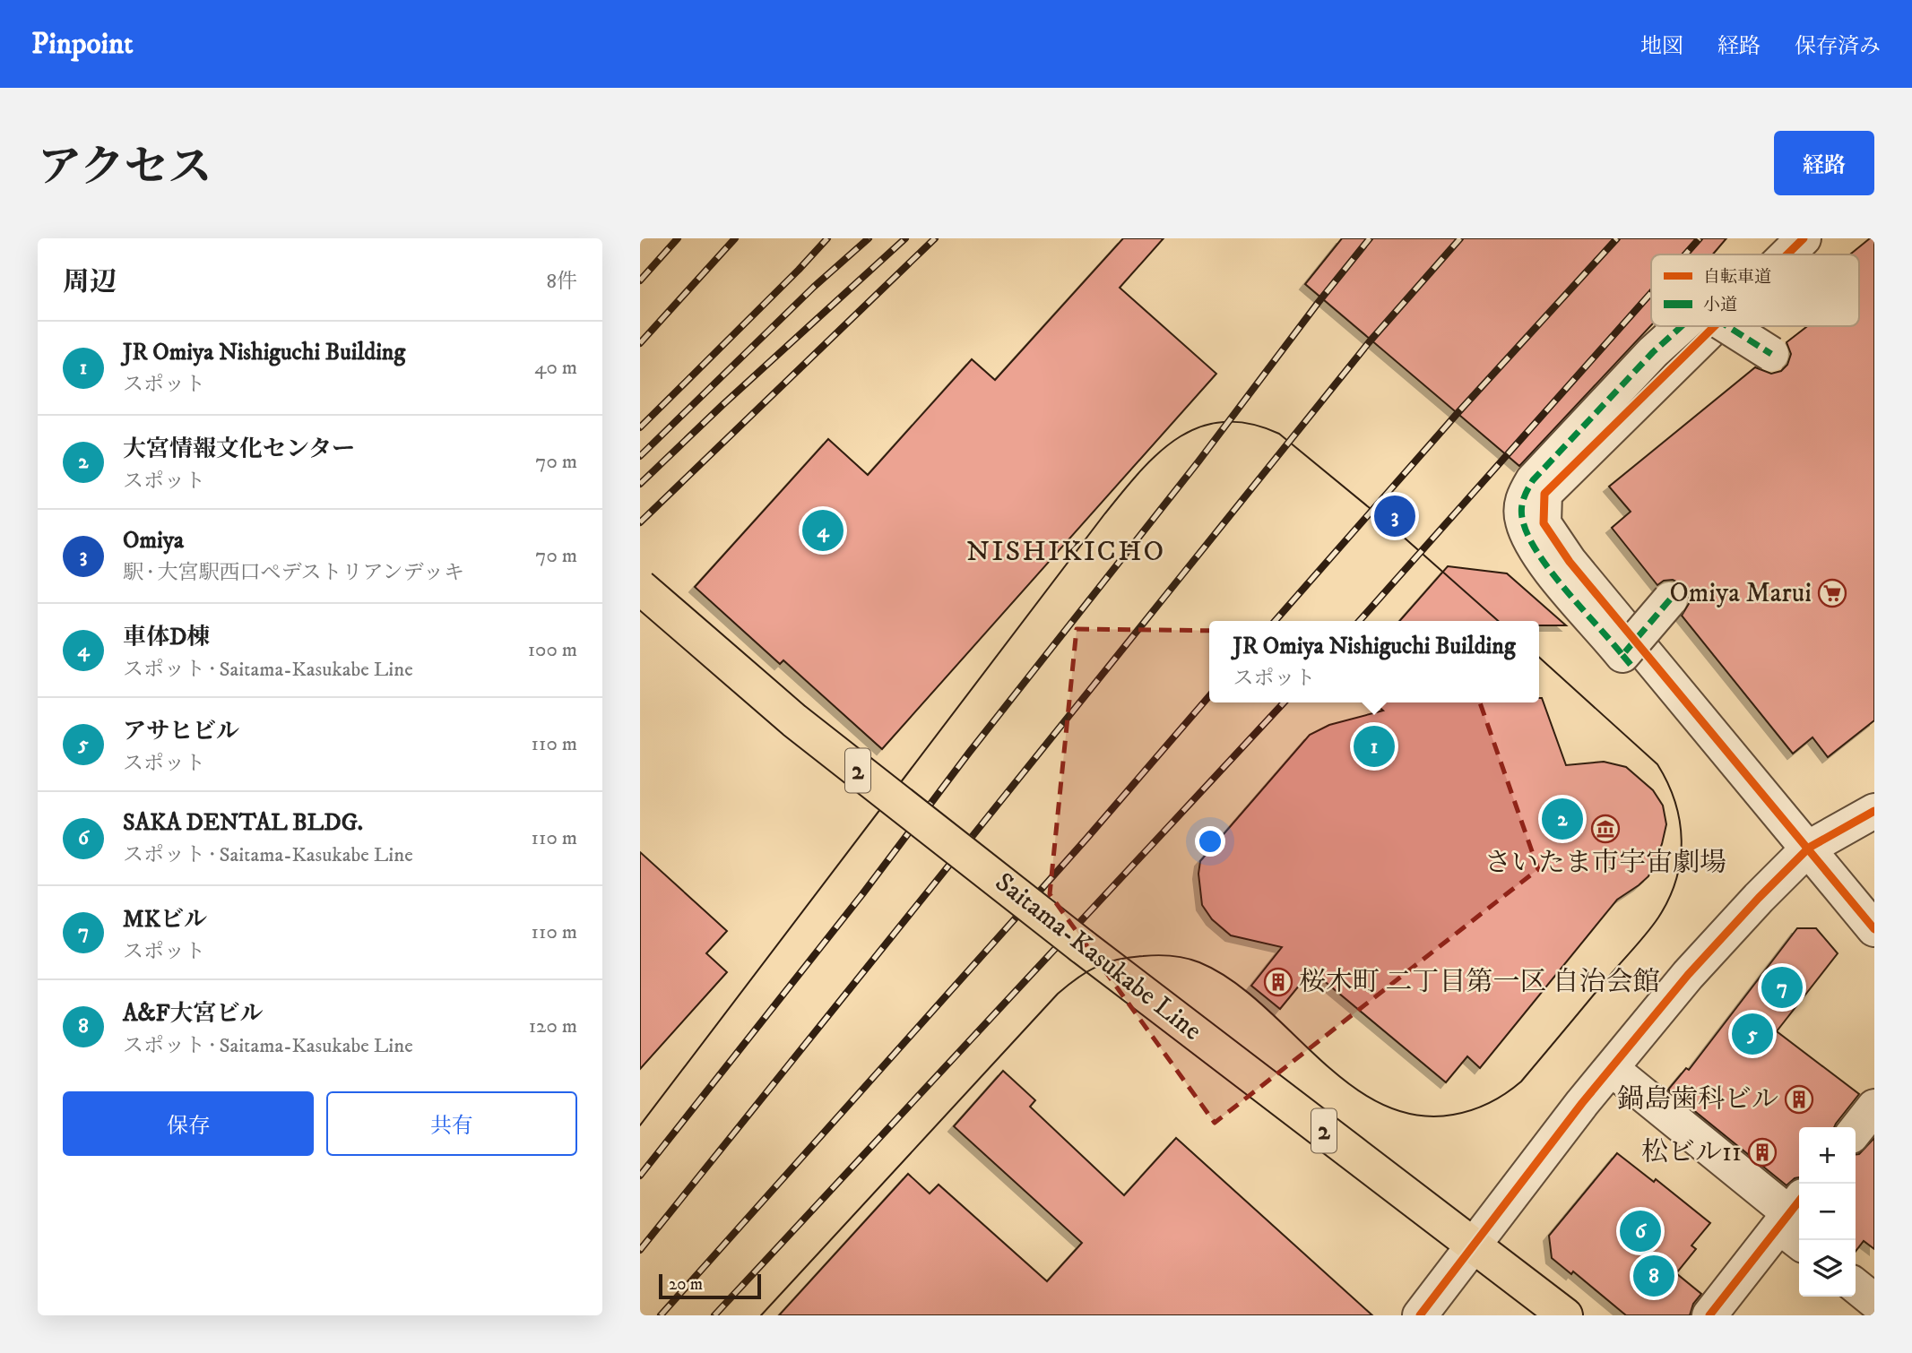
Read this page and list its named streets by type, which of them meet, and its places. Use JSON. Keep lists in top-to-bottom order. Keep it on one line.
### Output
{"streets":{"main road":["2","Saitama-Kasukabe Line"]},"districts":["NISHIKICHO"],"places":{"supermarket":["Omiya Marui"],"museum":["さいたま市宇宙劇場"],"building":["桜木町 二丁目第一区 自治会館","鍋島歯科ビル","松ビル11"]},"legend":["自転車道","小道"],"scale_bar":"20 m","page":{"header":"Pinpoint","nav":["地図","経路","保存済み"],"title":"アクセス","buttons":["経路",["保存","共有"]],"heading":["周辺","8件"],"list":[{"mark":"1","name":"JR Omiya Nishiguchi Building","note":"スポット","value":"40 m"},{"mark":"2","name":"大宮情報文化センター","note":"スポット","value":"70 m"},{"mark":"3","name":"Omiya","note":"駅 · 大宮駅西口ペデストリアンデッキ","value":"70 m"},{"mark":"4","name":"車体D棟","note":"スポット · Saitama-Kasukabe Line","value":"100 m"},{"mark":"5","name":"アサヒビル","note":"スポット","value":"110 m"},{"mark":"6","name":"SAKA DENTAL BLDG.","note":"スポット · Saitama-Kasukabe Line","value":"110 m"},{"mark":"7","name":"MKビル","note":"スポット","value":"110 m"},{"mark":"8","name":"A&F大宮ビル","note":"スポット · Saitama-Kasukabe Line","value":"120 m"}],"pins":["3","4","1","2","7","5","6","8"],"popup":["JR Omiya Nishiguchi Building","スポット"],"map_buttons":["+","−"],"scale":"20 m"}}
